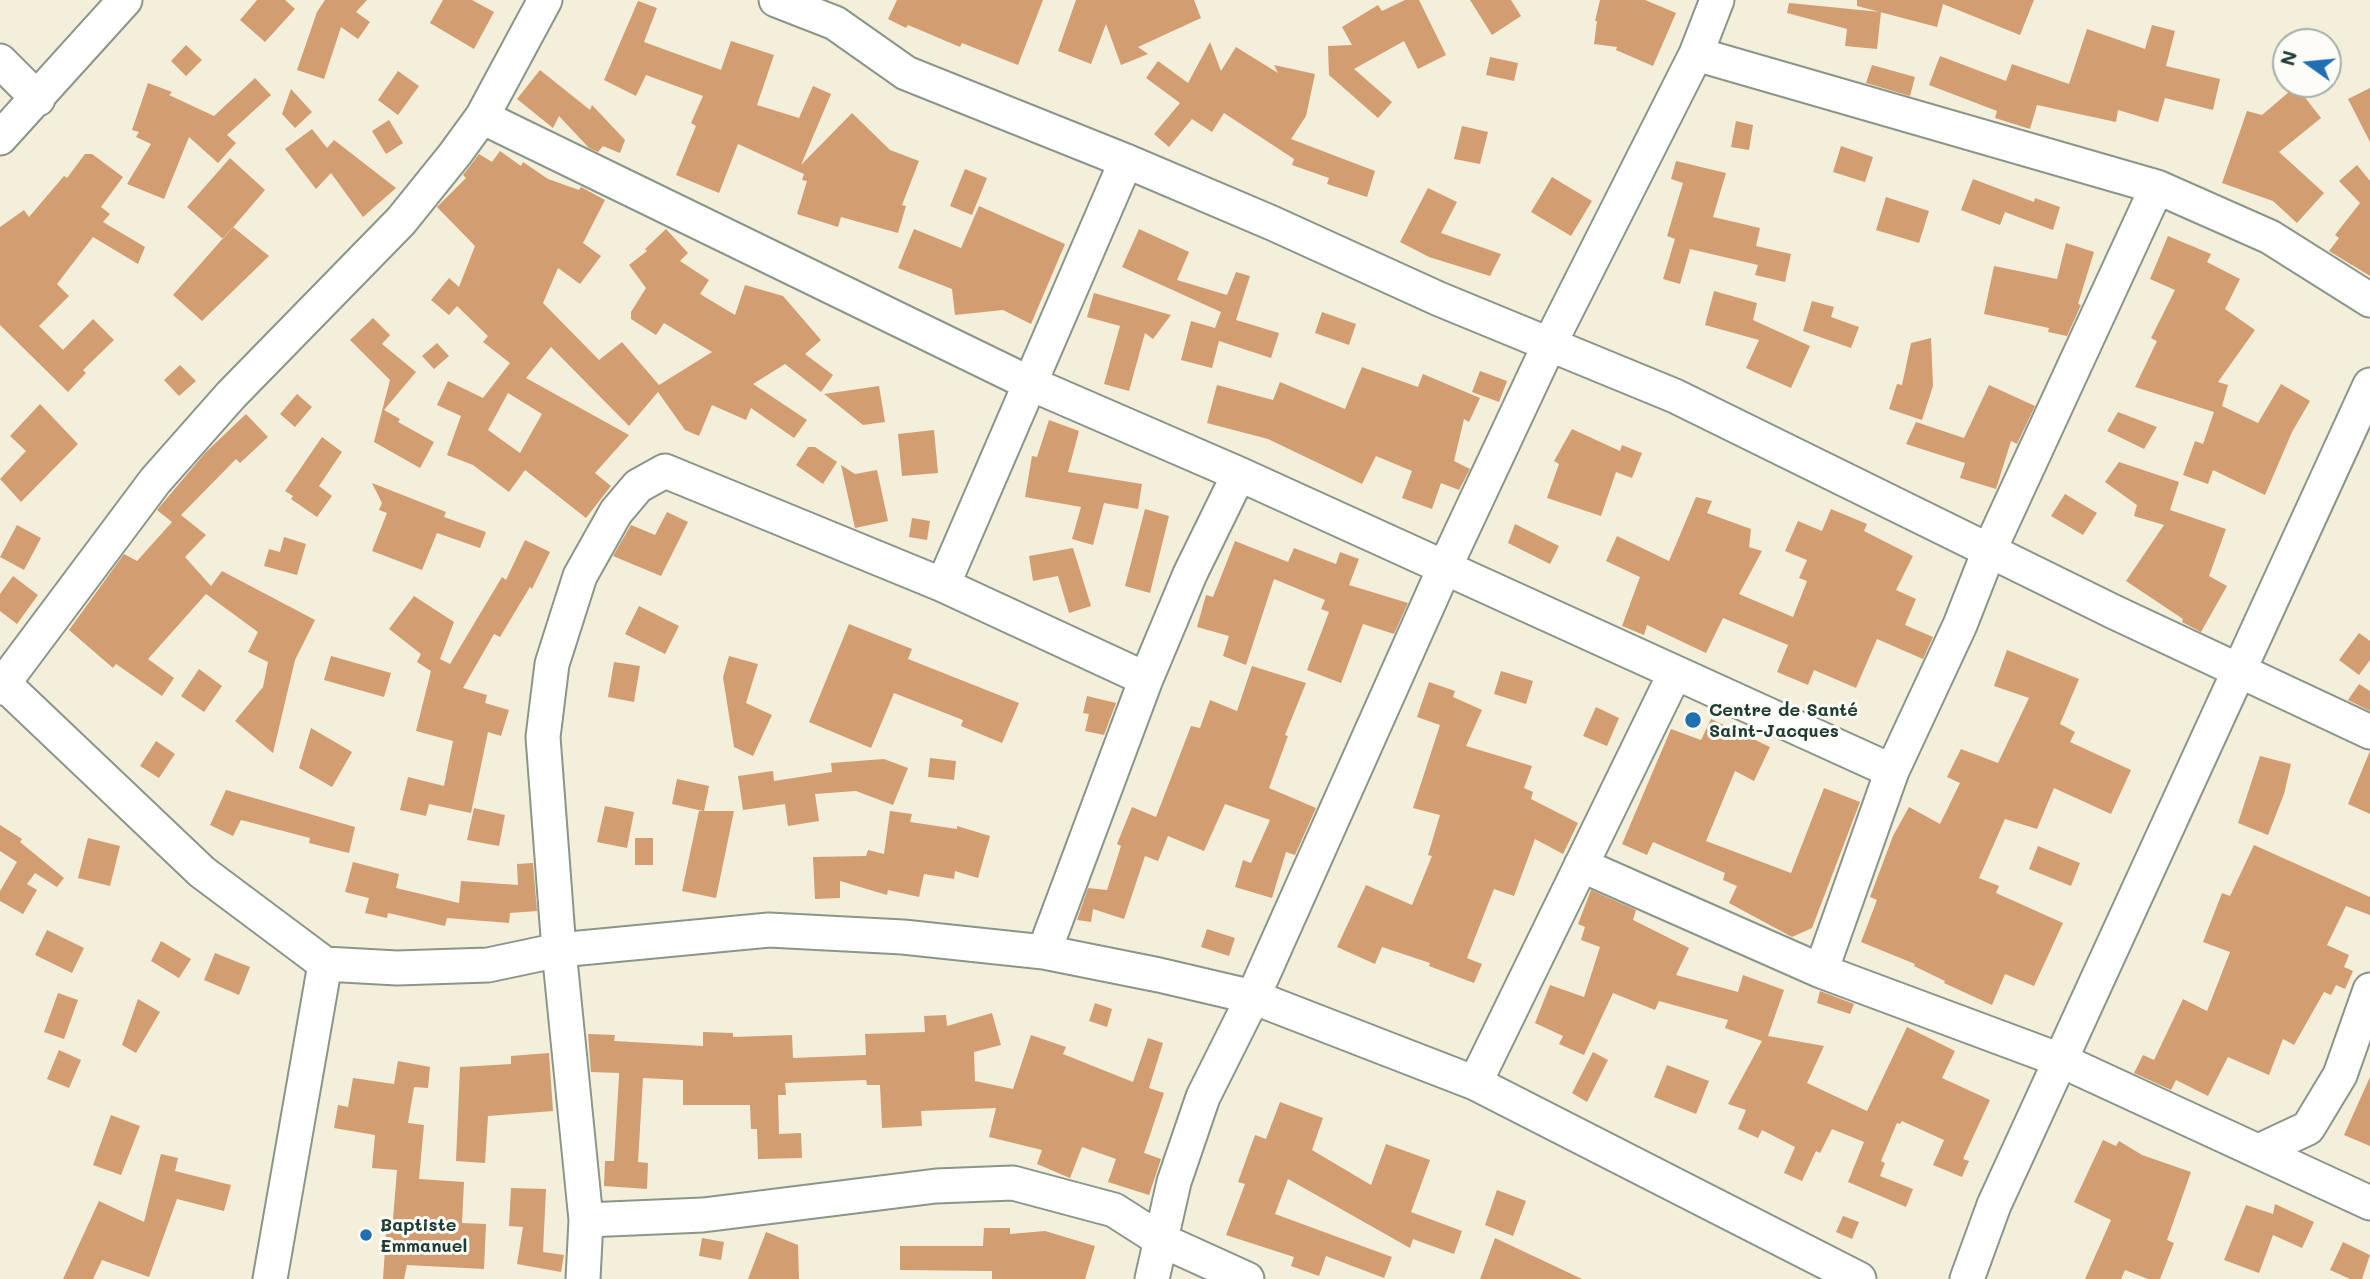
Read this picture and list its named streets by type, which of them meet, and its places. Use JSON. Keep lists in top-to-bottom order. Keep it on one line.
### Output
{"places":["Centre de Santé Saint-Jacques","Baptiste Emmanuel"],"north":"left"}
